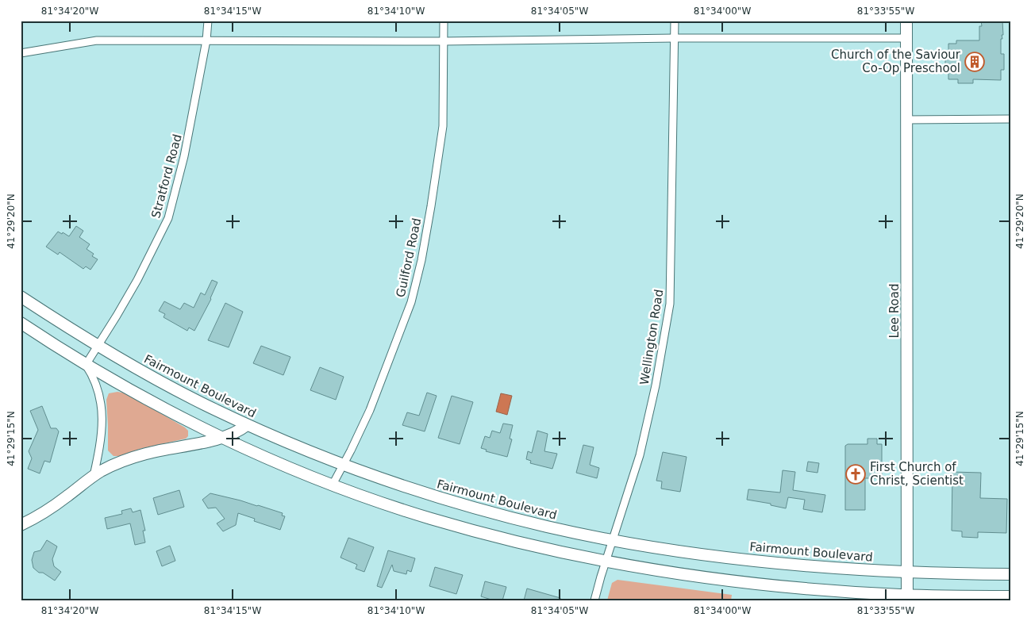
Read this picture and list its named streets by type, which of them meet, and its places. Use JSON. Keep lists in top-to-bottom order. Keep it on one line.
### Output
{"streets":{"main road":["Lee Road","Fairmount Boulevard"],"street":["Stratford Road","Guilford Road","Wellington Road"]},"crossings":[["Stratford Road","Fairmount Boulevard"],["Guilford Road","Fairmount Boulevard"],["Lee Road","Fairmount Boulevard"],["Wellington Road","Fairmount Boulevard"]],"places":{"building":["Church of the Saviour Co-Op Preschool"],"church":["First Church of Christ, Scientist"]},"coordinates":["81°34'20\"W","81°34'15\"W","81°34'10\"W","81°34'05\"W","81°34'00\"W","81°33'55\"W","41°29'20\"N","41°29'15\"N"]}
